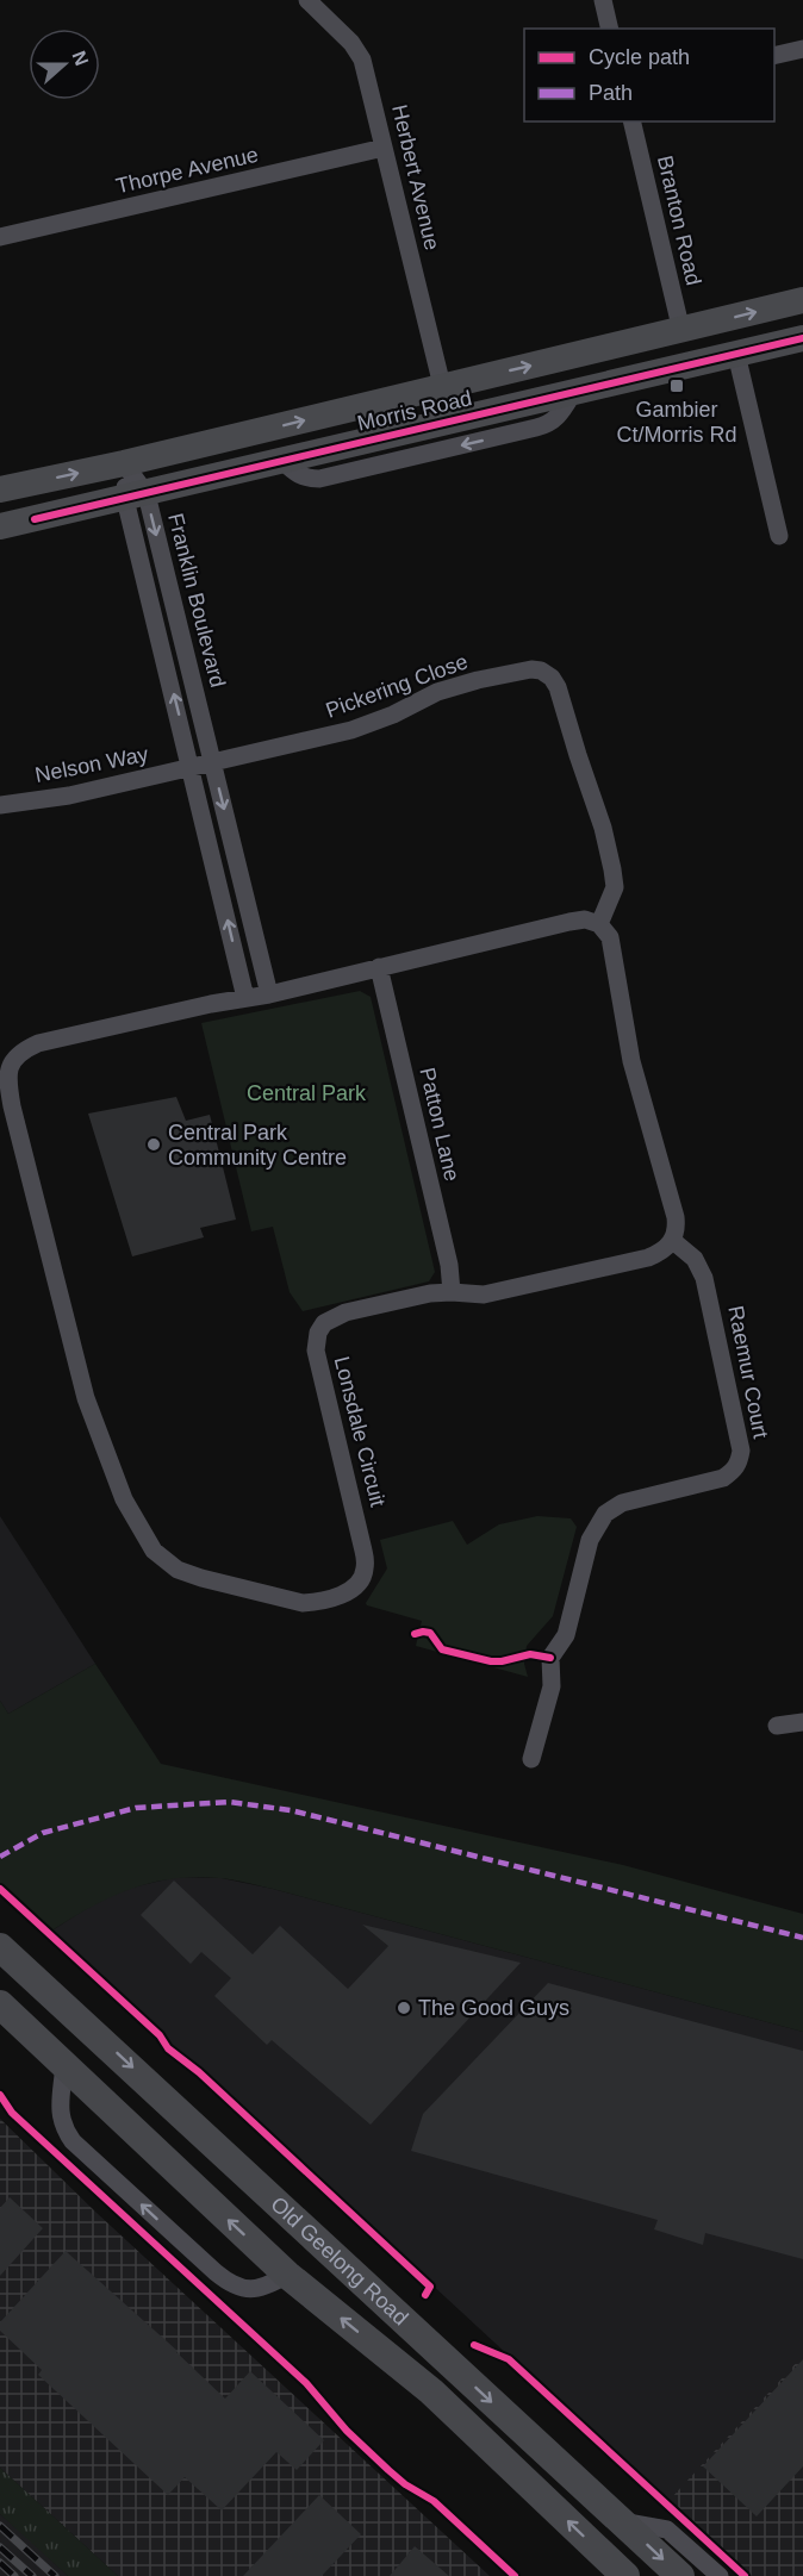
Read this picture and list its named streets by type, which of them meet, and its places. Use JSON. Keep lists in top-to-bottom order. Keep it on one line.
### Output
{"streets":{"main road":["Old Geelong Road"],"street":["Thorpe Avenue","Herbert Avenue","Branton Road","Morris Road","Franklin Boulevard","Pickering Close","Nelson Way","Patton Lane","Raemur Court","Lonsdale Circuit"]},"crossings":[["Thorpe Avenue","Herbert Avenue"],["Herbert Avenue","Morris Road"],["Branton Road","Morris Road"],["Morris Road","Franklin Boulevard"],["Franklin Boulevard","Pickering Close"],["Franklin Boulevard","Nelson Way"],["Franklin Boulevard","Lonsdale Circuit"],["Pickering Close","Nelson Way"],["Pickering Close","Lonsdale Circuit"],["Patton Lane","Lonsdale Circuit"],["Raemur Court","Lonsdale Circuit"]],"parks":["Central Park"],"places":{"transit":["Gambier Ct/Morris Rd"],"other":["Central Park Community Centre","The Good Guys"]},"legend":["Cycle path","Path"],"north":"right"}
